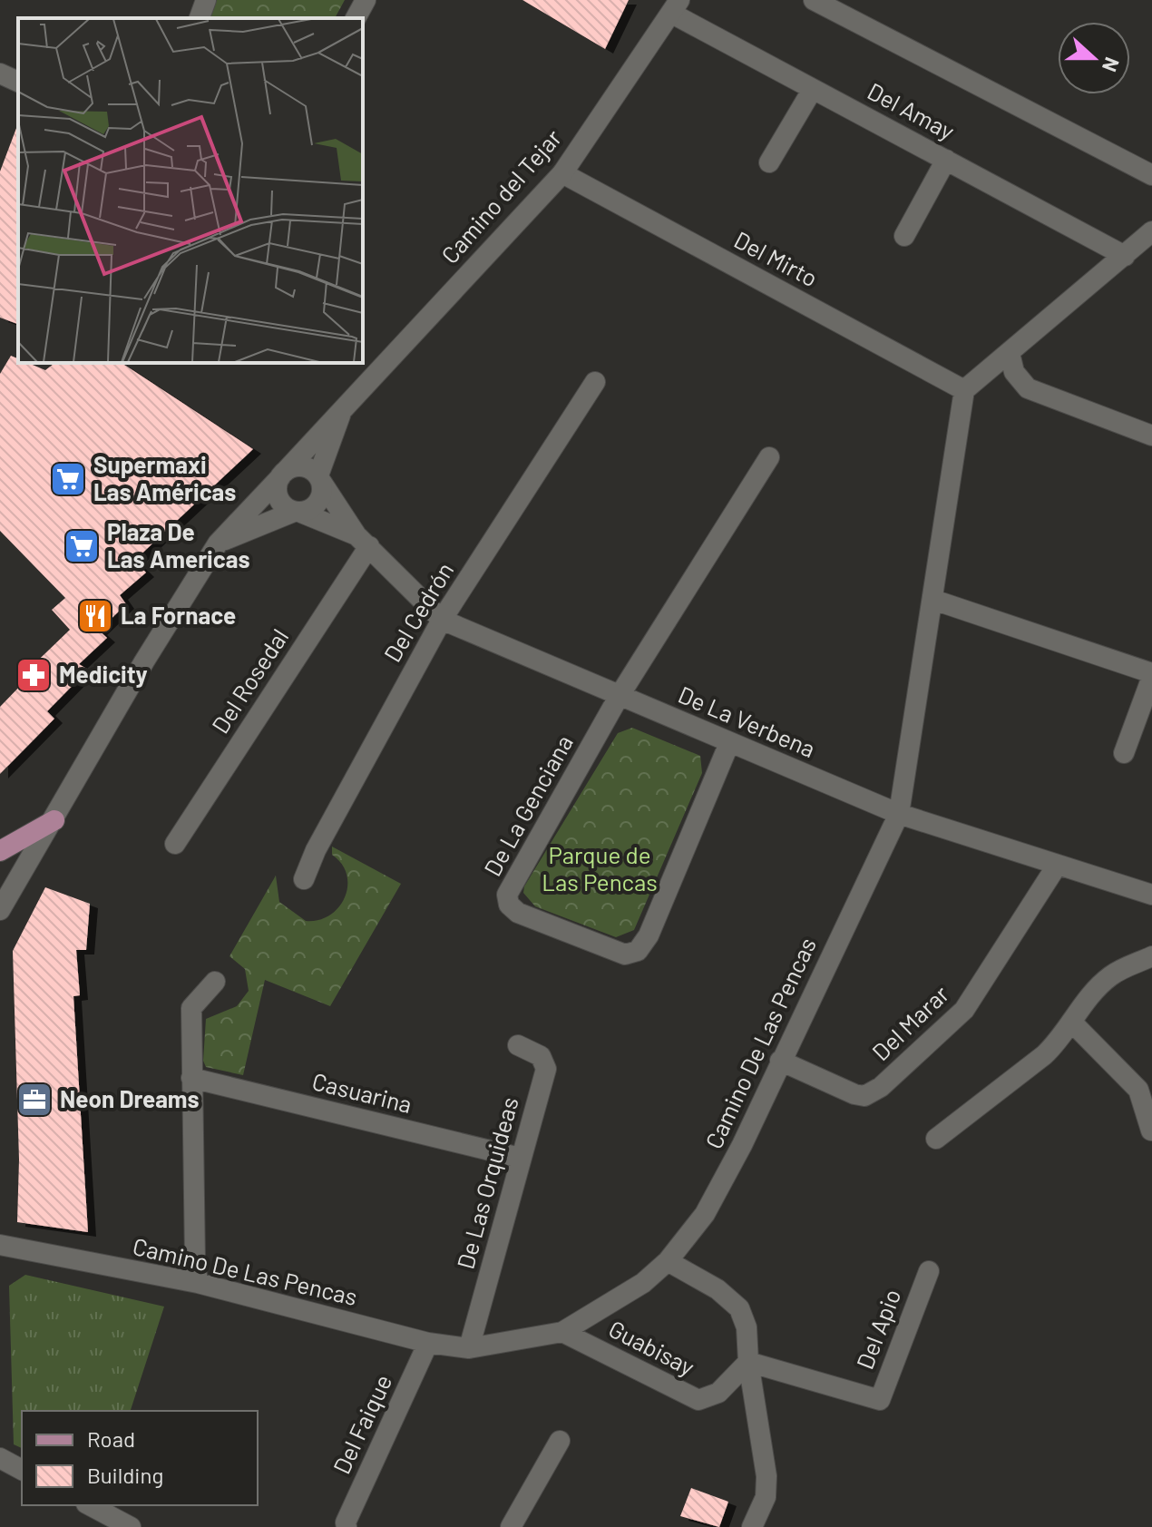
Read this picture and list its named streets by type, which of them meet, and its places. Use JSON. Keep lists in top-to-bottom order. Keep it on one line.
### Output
{"streets":{"street":["Del Amay","Camino del Tejar","Del Mirto","Del Cedrón","Del Rosedal","De La Verbena","De La Genciana","Del Marar","Camino De Las Pencas","Casuarina","De Las Orquideas","Del Apio","Guabisay","Del Faique"]},"crossings":[["Del Amay","Camino del Tejar"],["Camino del Tejar","Del Mirto"],["Camino del Tejar","De La Verbena"],["Del Mirto","Camino De Las Pencas"],["Del Cedrón","De La Verbena"],["Del Rosedal","De La Verbena"],["De La Verbena","De La Genciana"],["De La Verbena","Del Marar"],["De La Verbena","Camino De Las Pencas"],["Del Marar","Camino De Las Pencas"],["Camino De Las Pencas","De Las Orquideas"],["Camino De Las Pencas","Guabisay"],["Camino De Las Pencas","Del Faique"],["Casuarina","De Las Orquideas"],["Del Apio","Guabisay"]],"parks":["Parque de Las Pencas"],"places":{"supermarket":["Supermaxi Las Américas","Plaza De Las Americas"],"restaurant":["La Fornace"],"pharmacy":["Medicity"],"office":["Neon Dreams"]},"legend":["Road","Building"],"north":"right"}
